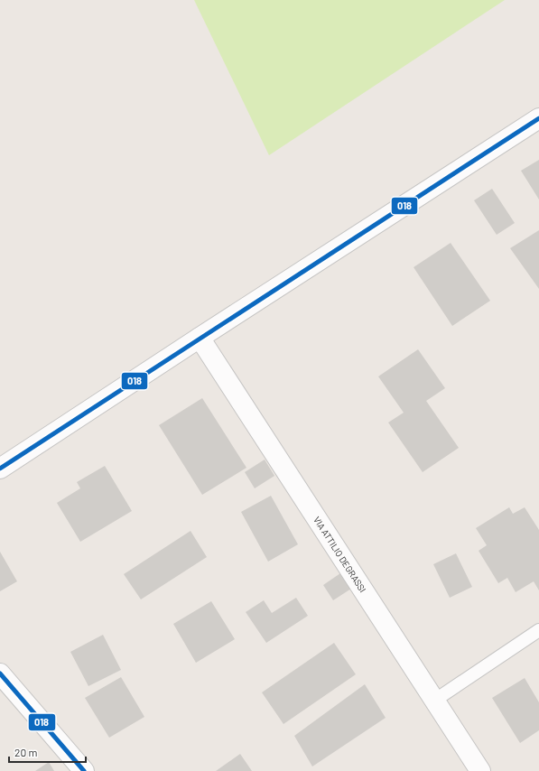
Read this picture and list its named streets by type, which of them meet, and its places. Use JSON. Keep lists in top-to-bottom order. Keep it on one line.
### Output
{"streets":{"street":["VIA ATTILIO DEGRASSI"]},"lines":["transit line 018"],"scale_bar":"20 m"}
